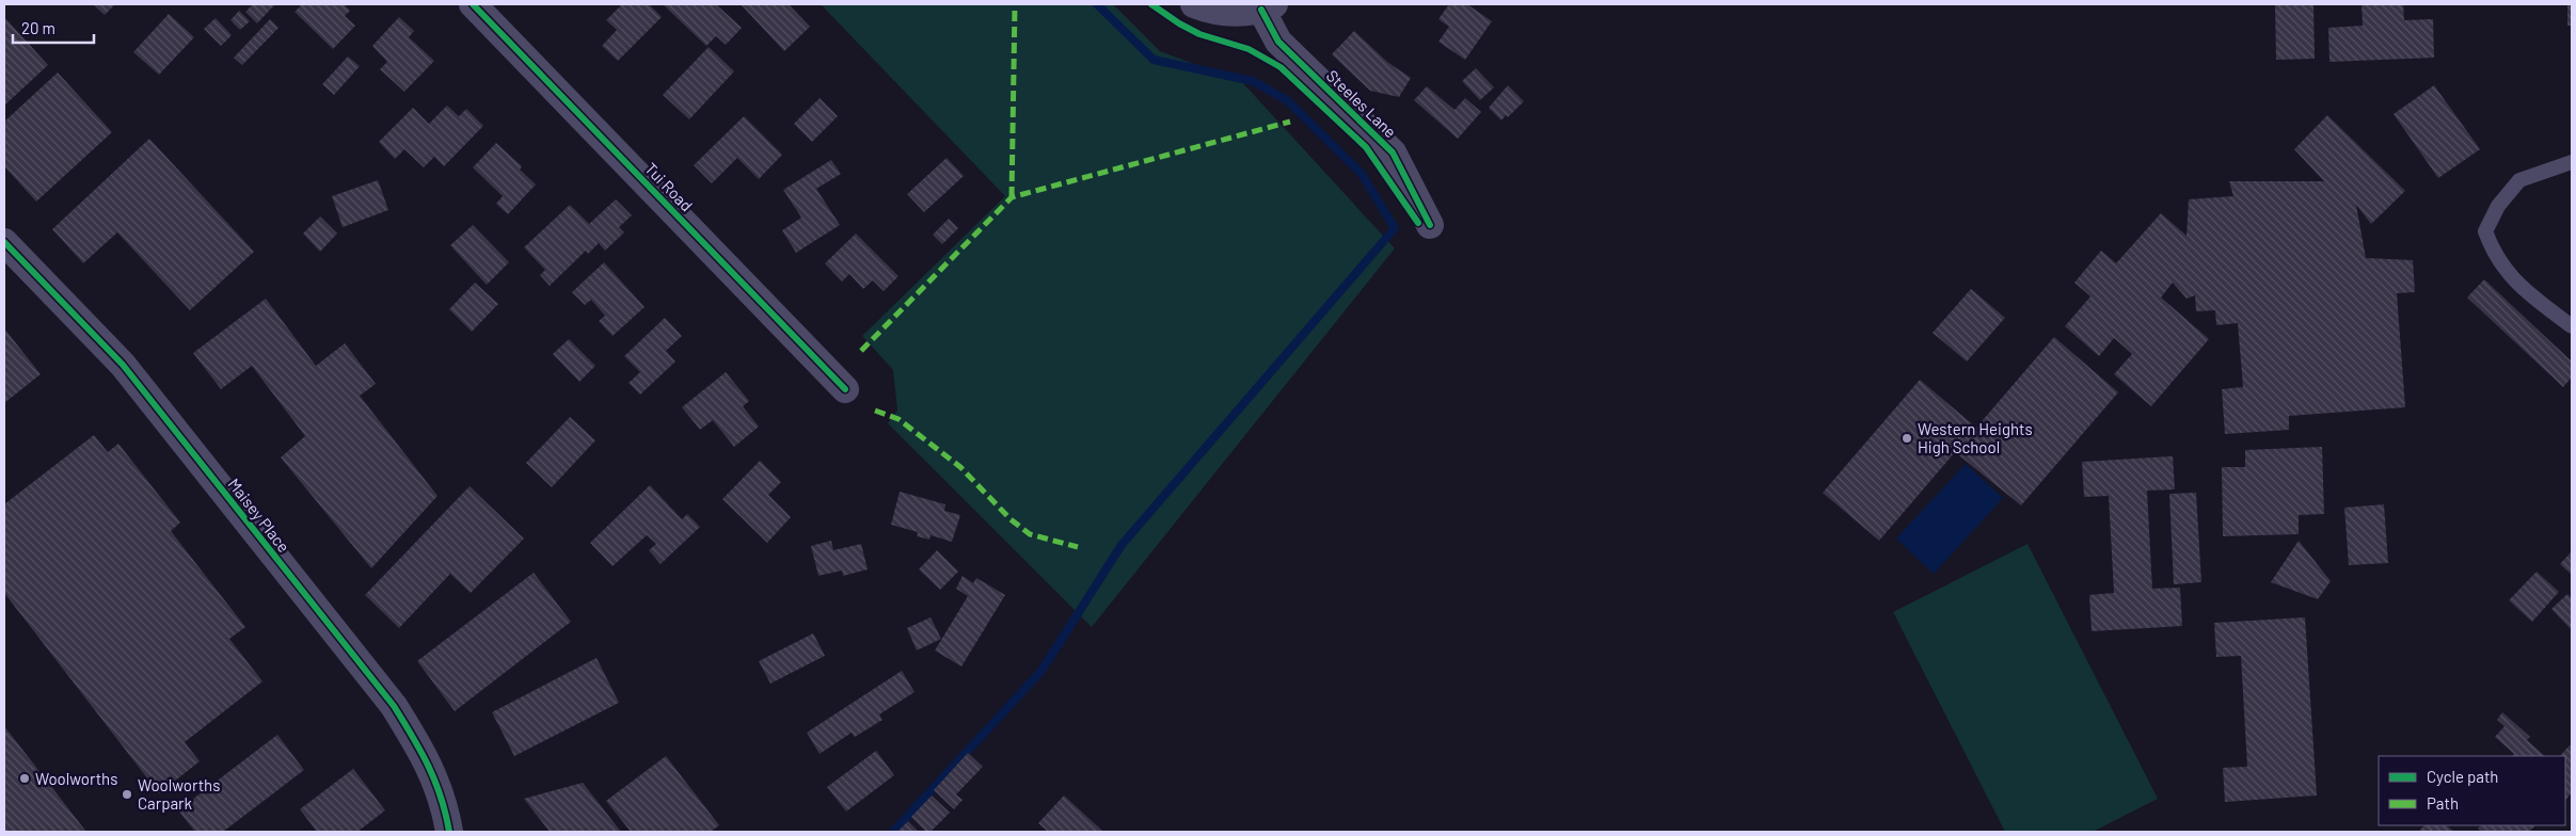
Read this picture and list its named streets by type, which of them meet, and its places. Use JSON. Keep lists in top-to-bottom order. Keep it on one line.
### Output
{"streets":{"street":["Steeles Lane","Tui Road","Maisey Place"]},"places":["Western Heights High School","Woolworths","Woolworths Carpark"],"legend":["Cycle path","Path"],"scale_bar":"20 m"}
